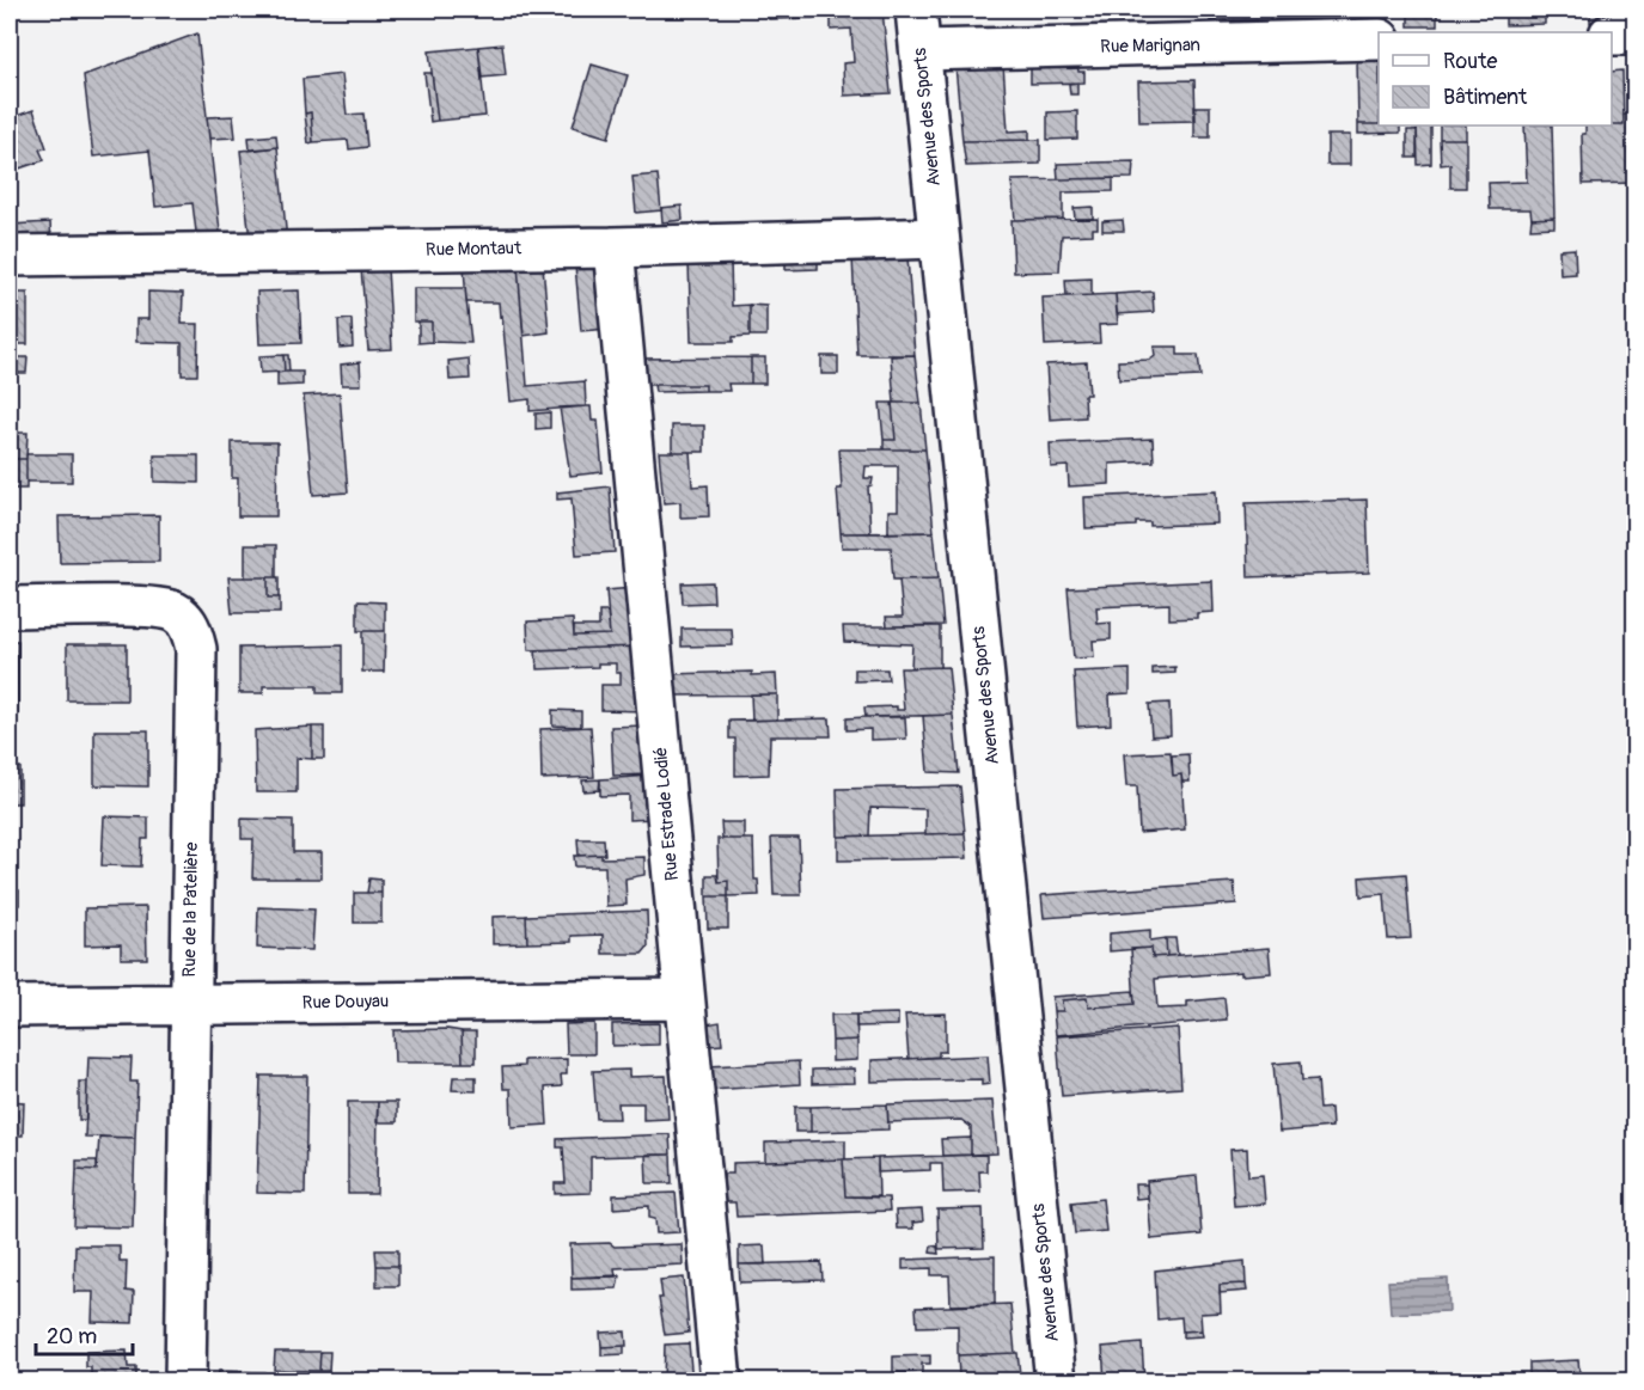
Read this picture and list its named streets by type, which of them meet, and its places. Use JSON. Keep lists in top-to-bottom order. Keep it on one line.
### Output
{"streets":{"street":["Rue Marignan","Avenue des Sports","Rue Montaut","Rue Estrade Lodié","Rue de la Patelière","Rue Douyau"]},"crossings":[["Rue Marignan","Avenue des Sports"],["Avenue des Sports","Rue Montaut"],["Rue Montaut","Rue Estrade Lodié"],["Rue Estrade Lodié","Rue Douyau"],["Rue de la Patelière","Rue Douyau"]],"legend":["Route","Bâtiment"],"scale_bar":"20 m"}
